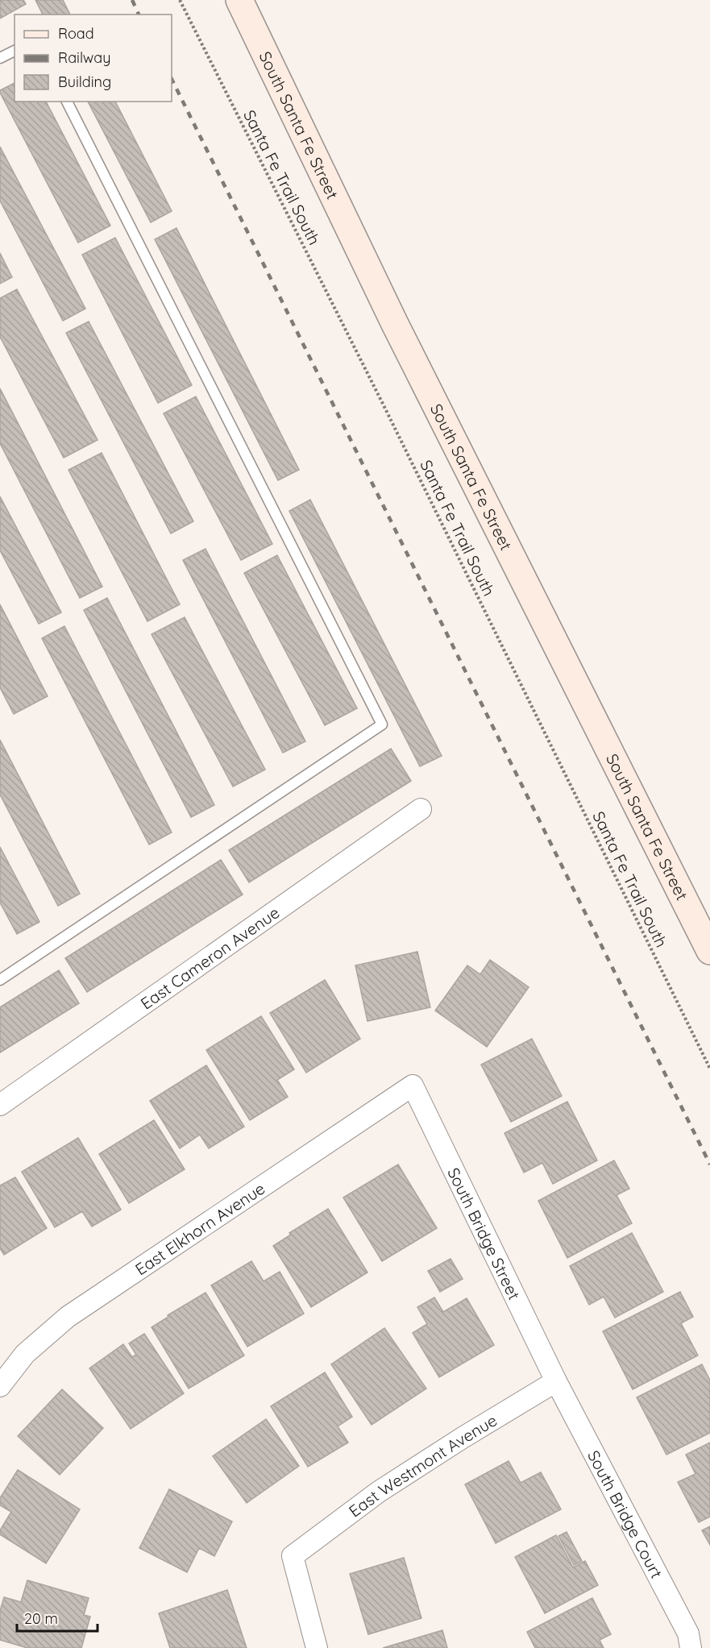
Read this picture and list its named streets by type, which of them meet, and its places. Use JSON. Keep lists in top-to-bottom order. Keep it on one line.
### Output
{"streets":{"street":["South Santa Fe Street","East Cameron Avenue","East Elkhorn Avenue","South Bridge Street","East Westmont Avenue","South Bridge Court"],"path":["Santa Fe Trail South"]},"crossings":[["East Elkhorn Avenue","South Bridge Street"],["South Bridge Street","East Westmont Avenue"],["South Bridge Street","South Bridge Court"],["East Westmont Avenue","South Bridge Court"]],"legend":["Road","Railway","Building"],"scale_bar":"20 m"}
